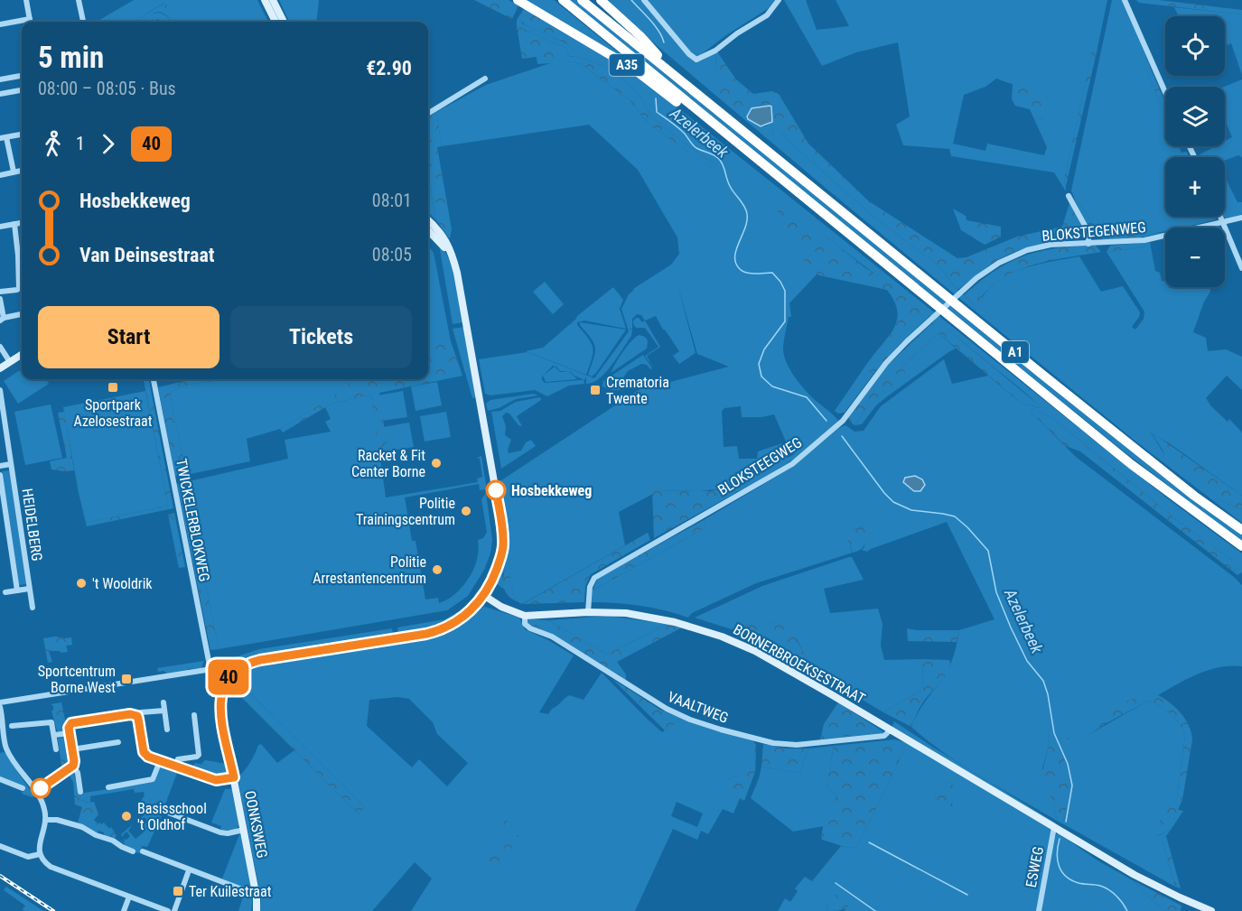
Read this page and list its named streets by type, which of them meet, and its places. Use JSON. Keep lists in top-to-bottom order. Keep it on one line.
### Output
{"streets":{"highway":["A35","A1"],"main road":["BORNERBROEKSESTRAAT","OONKSWEG"],"street":["BLOKSTEGENWEG","BLOKSTEEGWEG","TWICKELERBLOKWEG","HEIDELBERG","VAALTWEG","ESWEG"]},"crossings":[["A35","A1"],["BLOKSTEGENWEG","BLOKSTEEGWEG"],["BLOKSTEEGWEG","BORNERBROEKSESTRAAT"],["BORNERBROEKSESTRAAT","VAALTWEG"],["BORNERBROEKSESTRAAT","ESWEG"]],"water":["Azelerbeek"],"places":{"transit":["Sportpark Azelosestraat","Crematoria Twente","Sportcentrum Borne West","Ter Kuilestraat"],"other":["Racket & Fit Center Borne","Hosbekkeweg","Politie Trainingscentrum","Politie Arrestantencentrum","'t Wooldrik","Basisschool 't Oldhof"]},"lines":["bus line 40"],"page":{"on_map":"40","map_buttons":["+","−"],"heading":["5 min","08:00 – 08:05 · Bus","€2.90"],"legs":["1","40"],"list":[{"name":"Hosbekkeweg","value":"08:01"},{"name":"Van Deinsestraat","value":"08:05"}],"buttons":["Start","Tickets"]}}
